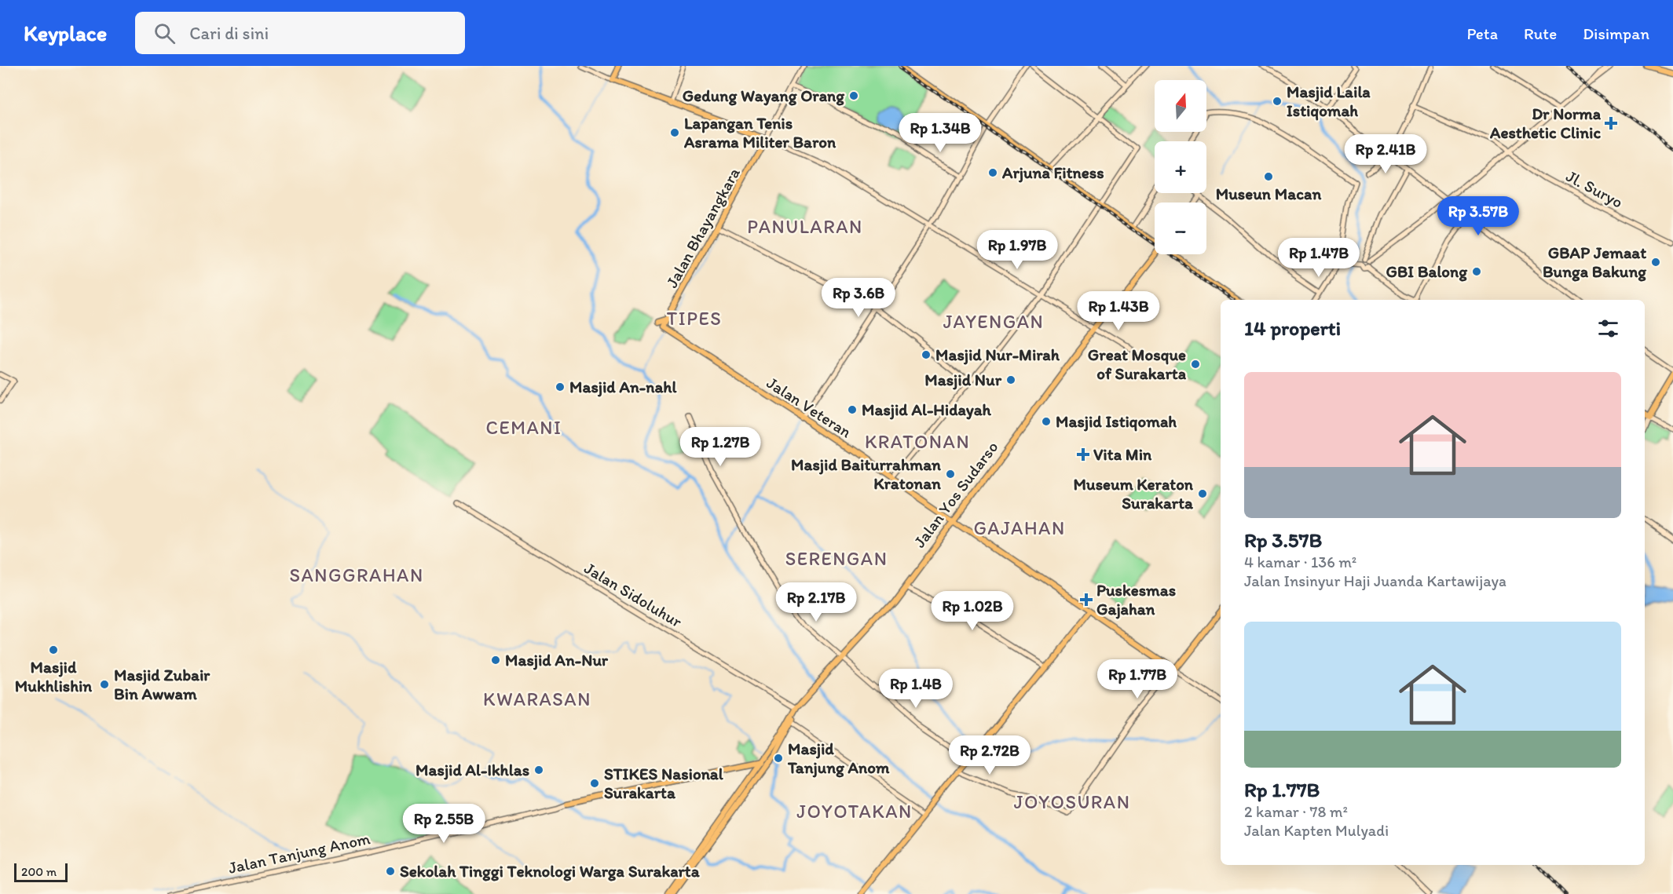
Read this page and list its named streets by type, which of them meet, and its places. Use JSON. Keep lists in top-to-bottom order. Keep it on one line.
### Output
{"streets":{"main road":["Jl. Suryo","Jalan Bhayangkara","Jalan Veteran","Jalan Yos Sudarso","Jalan Sidoluhur","Jalan Tanjung Anom"]},"crossings":[["Jalan Bhayangkara","Jalan Veteran"],["Jalan Veteran","Jalan Yos Sudarso"],["Jalan Yos Sudarso","Jalan Sidoluhur"],["Jalan Yos Sudarso","Jalan Tanjung Anom"]],"districts":["PANULARAN","TIPES","JAYENGAN","CEMANI","KRATONAN","GAJAHAN","SERENGAN","SANGGRAHAN","KWARASAN","JOYOSURAN","JOYOTAKAN"],"places":{"other":["Gedung Wayang Orang","Masjid Laila Istiqomah","Lapangan Tenis Asrama Militer Baron","Arjuna Fitness","Museun Macan","GBAP Jemaat Bunga Bakung","GBI Balong","Masjid Nur-Mirah","Great Mosque of Surakarta","Masjid Nur","Masjid An-nahl","Masjid Al-Hidayah","Masjid Istiqomah","Masjid Baiturrahman Kratonan","Museum Keraton Surakarta","Masjid Mukhlishin","Masjid An-Nur","Masjid Zubair Bin Awwam","Masjid Tanjung Anom","Masjid Al-Ikhlas","STIKES Nasional Surakarta","Sekolah Tinggi Teknologi Warga Surakarta"],"health":["Dr Norma Aesthetic Clinic","Vita Min","Puskesmas Gajahan"]},"scale_bar":"200 m","north":"top","page":{"header":"Keyplace","search":"Cari di sini","nav":["Peta","Rute","Disimpan"],"map_buttons":["+","−"],"price":["Rp 1.34B","Rp 2.41B","Rp 3.57B","Rp 1.97B","Rp 1.47B","Rp 3.6B","Rp 1.43B","Rp 1.27B","Rp 2.17B","Rp 1.02B","Rp 1.77B","Rp 1.4B","Rp 2.72B","Rp 2.55B"],"heading":"14 properti","list":[{"name":"Rp 3.57B","note":"4 kamar · 136 m² · Jalan Insinyur Haji Juanda Kartawijaya"},{"name":"Rp 1.77B","note":"2 kamar · 78 m² · Jalan Kapten Mulyadi"}],"scale":"200 m"}}
